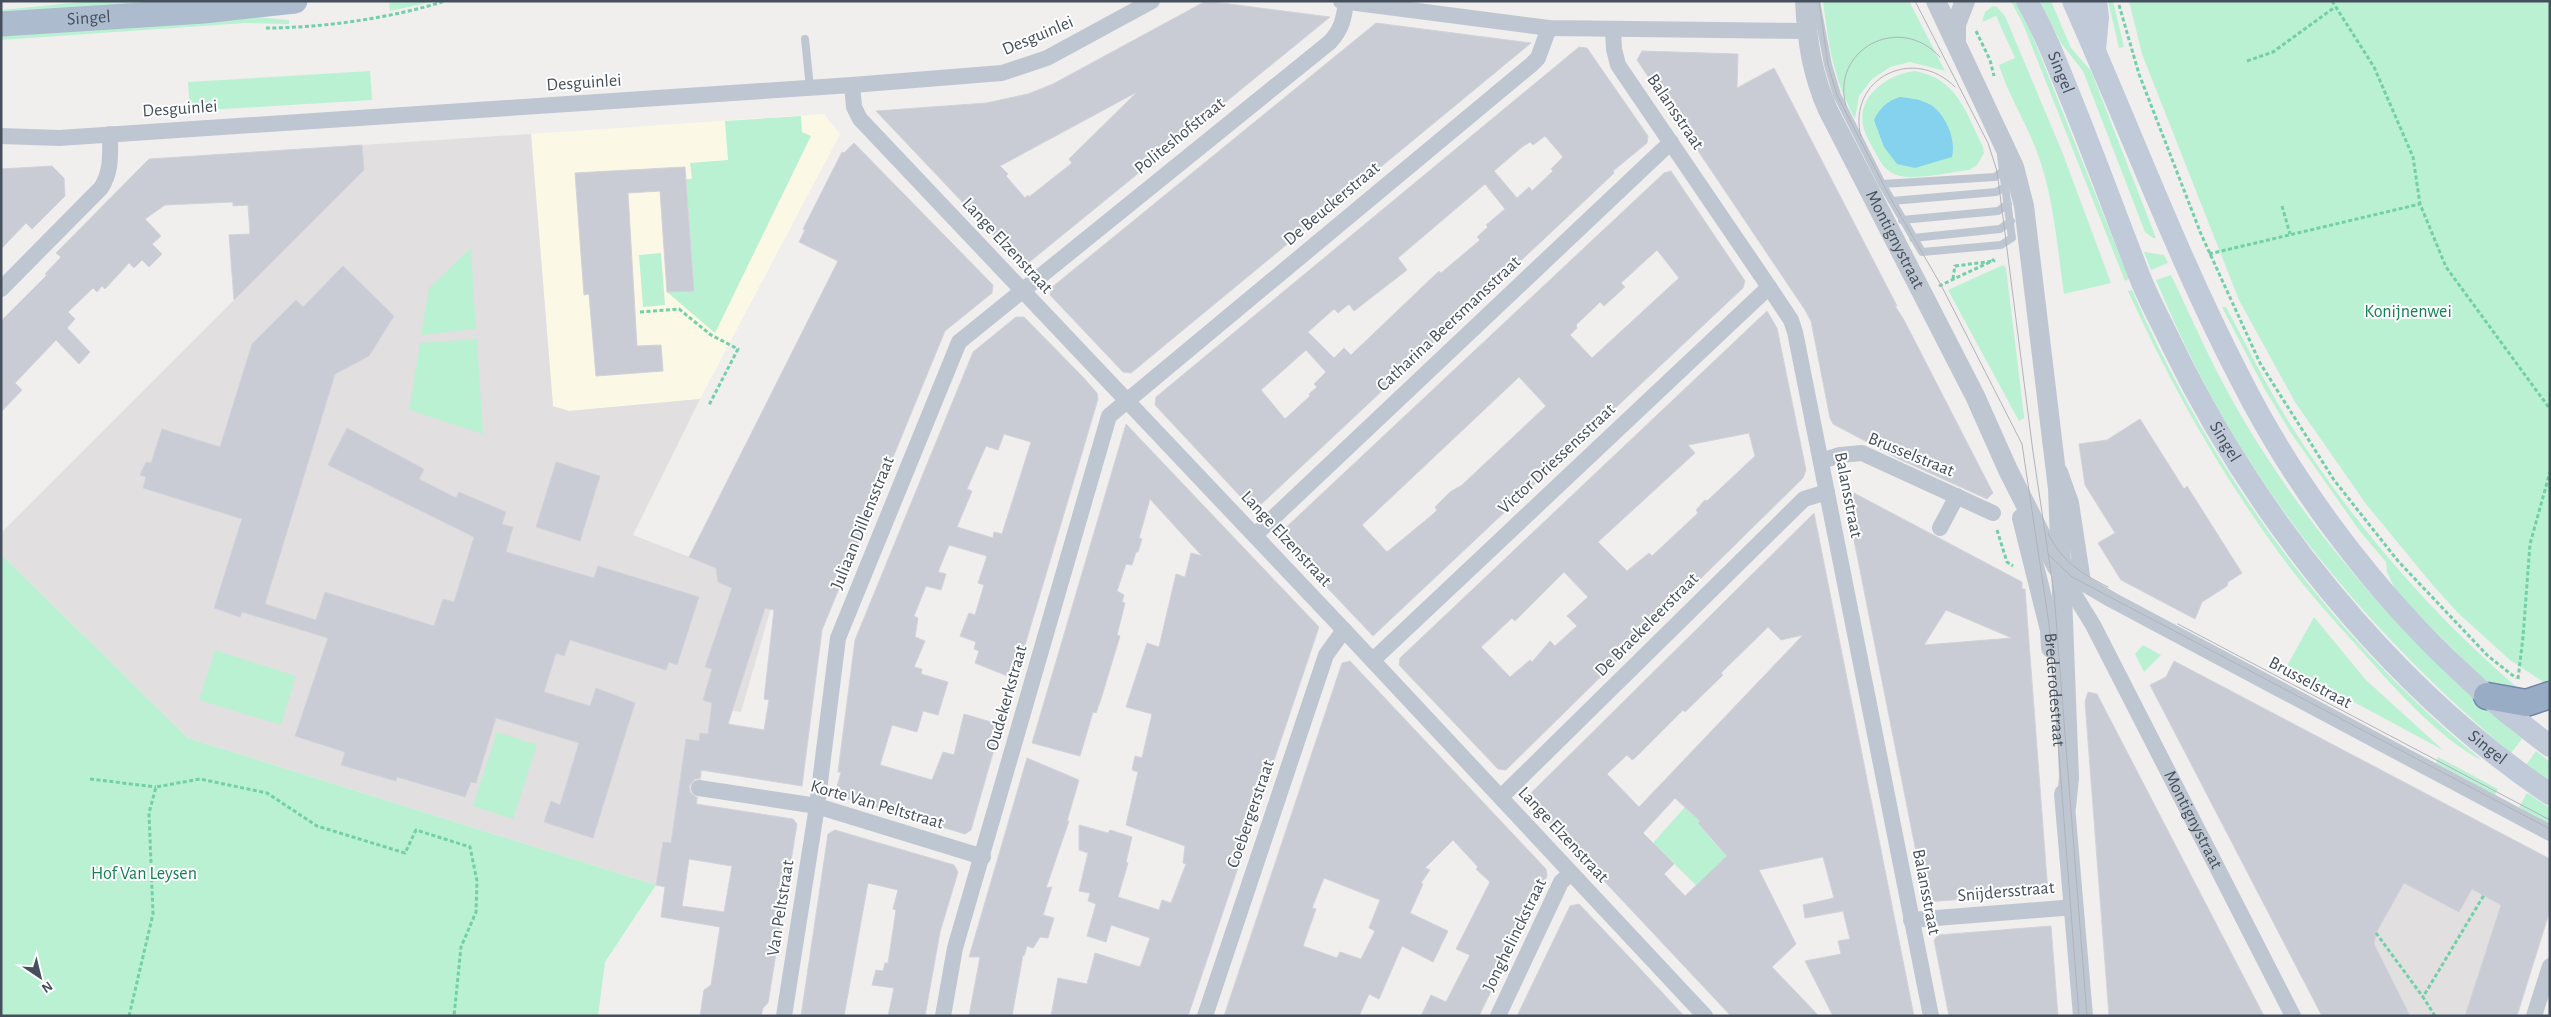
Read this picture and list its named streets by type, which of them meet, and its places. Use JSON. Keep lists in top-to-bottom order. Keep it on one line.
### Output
{"streets":{"main road":["Singel"],"street":["Desguinlei","Balansstraat","Politeshofstraat","De Beuckerstraat","Montignystraat","Lange Elzenstraat","Catharina Beersmansstraat","Brusselstraat","Victor Driessensstraat","Juliaan Dillensstraat","De Braekeleerstraat","Brederodestraat","Oudekerkstraat","Korte Van Peltstraat","Coebergerstraat","Snijdersstraat","Van Peltstraat","Jonghelinckstraat"]},"crossings":[["Desguinlei","Lange Elzenstraat"],["Balansstraat","Catharina Beersmansstraat"],["Balansstraat","Brusselstraat"],["Balansstraat","Victor Driessensstraat"],["Balansstraat","De Braekeleerstraat"],["Balansstraat","Snijdersstraat"],["Politeshofstraat","Lange Elzenstraat"],["Politeshofstraat","Juliaan Dillensstraat"],["De Beuckerstraat","Lange Elzenstraat"],["De Beuckerstraat","Oudekerkstraat"],["Montignystraat","Brusselstraat"],["Montignystraat","Brederodestraat"],["Lange Elzenstraat","Catharina Beersmansstraat"],["Lange Elzenstraat","Victor Driessensstraat"],["Lange Elzenstraat","Juliaan Dillensstraat"],["Lange Elzenstraat","De Braekeleerstraat"],["Lange Elzenstraat","Oudekerkstraat"],["Lange Elzenstraat","Coebergerstraat"],["Lange Elzenstraat","Jonghelinckstraat"],["Brusselstraat","Brederodestraat"],["Juliaan Dillensstraat","Korte Van Peltstraat"],["Juliaan Dillensstraat","Van Peltstraat"],["Brederodestraat","Snijdersstraat"],["Oudekerkstraat","Korte Van Peltstraat"],["Korte Van Peltstraat","Van Peltstraat"]],"parks":["Konijnenwei","Hof Van Leysen"],"north":"bottom right"}
